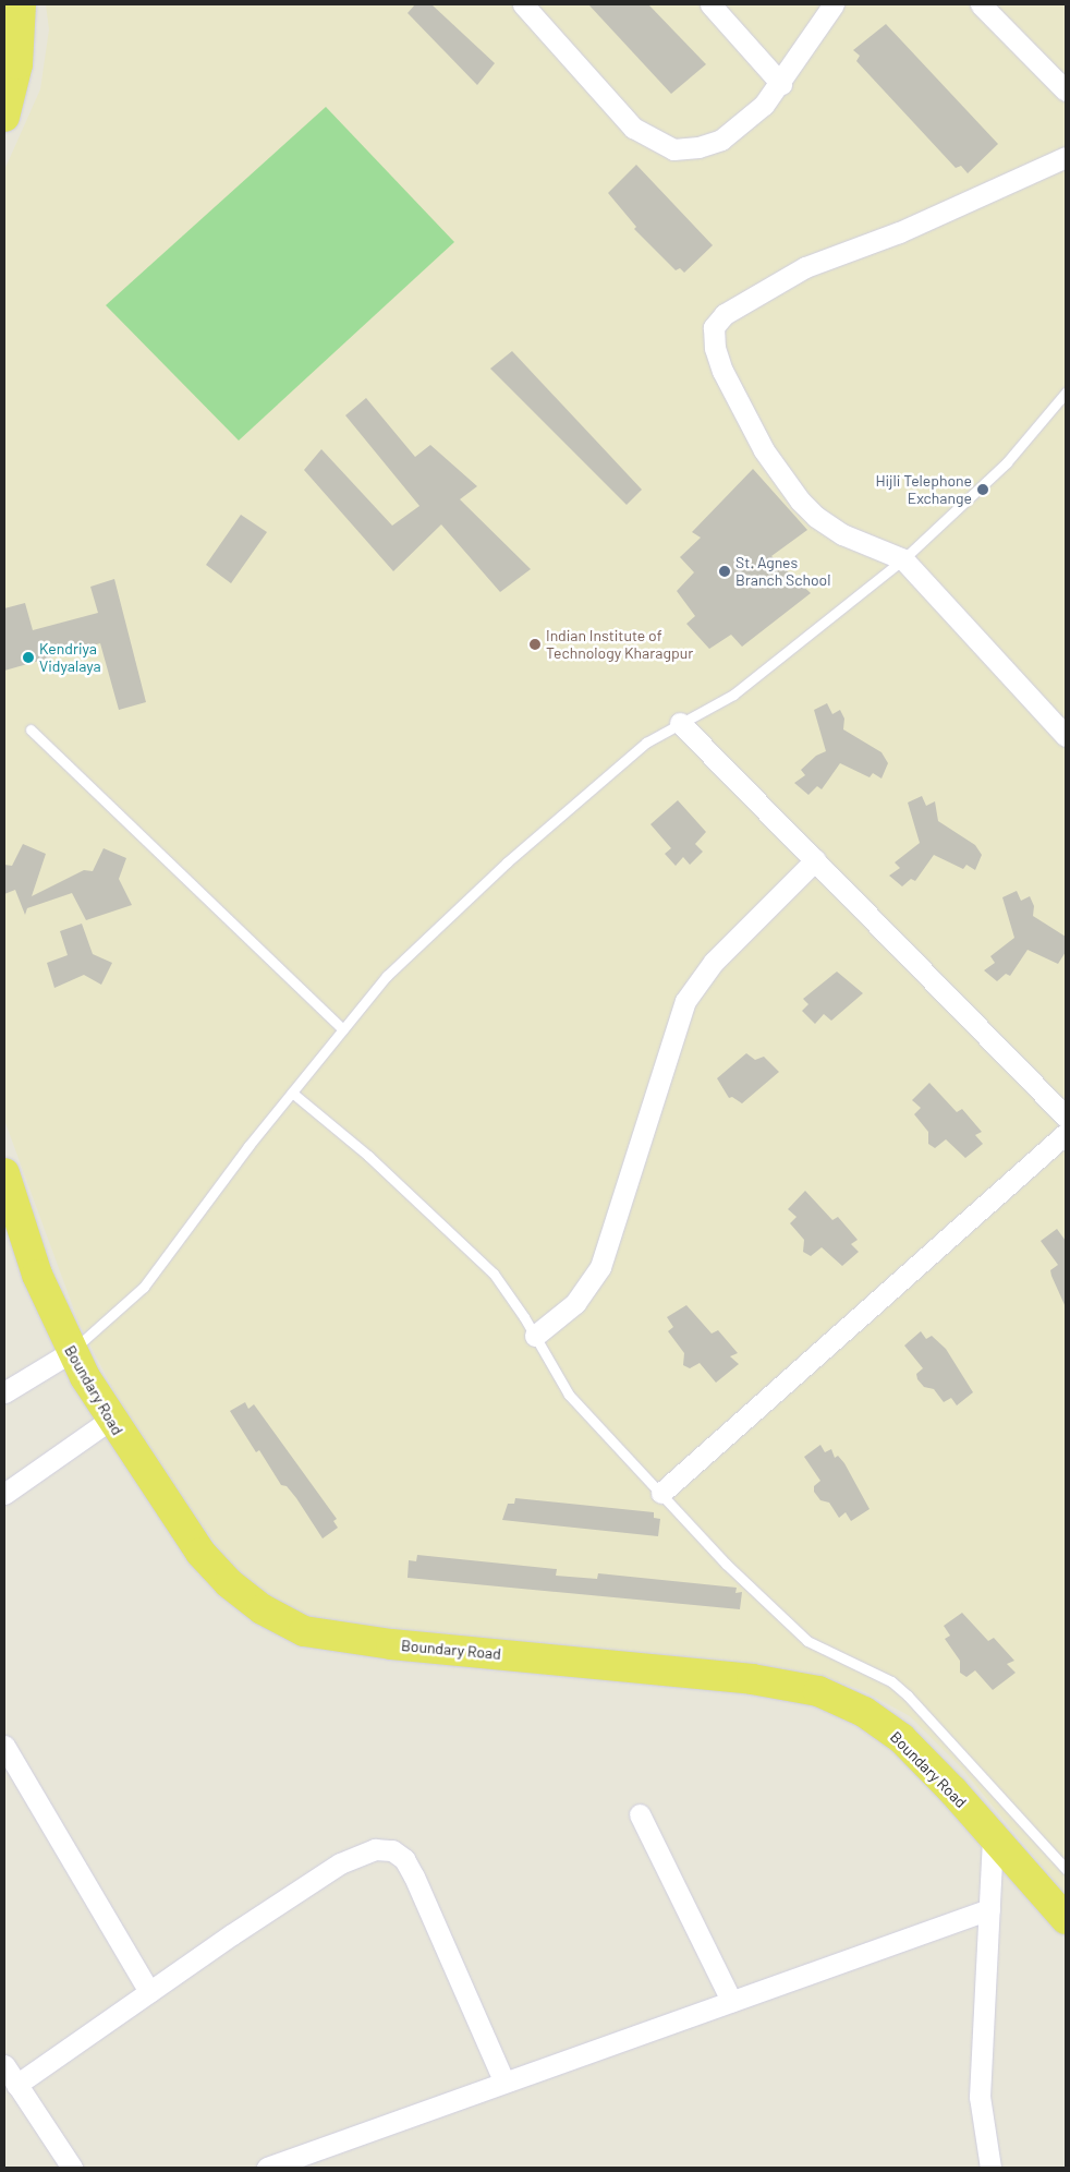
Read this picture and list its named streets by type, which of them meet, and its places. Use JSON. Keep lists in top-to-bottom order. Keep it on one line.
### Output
{"streets":{"main road":["Boundary Road"]},"places":["Hijli Telephone Exchange","St. Agnes Branch School","Indian Institute of Technology Kharagpur","Kendriya Vidyalaya"]}
